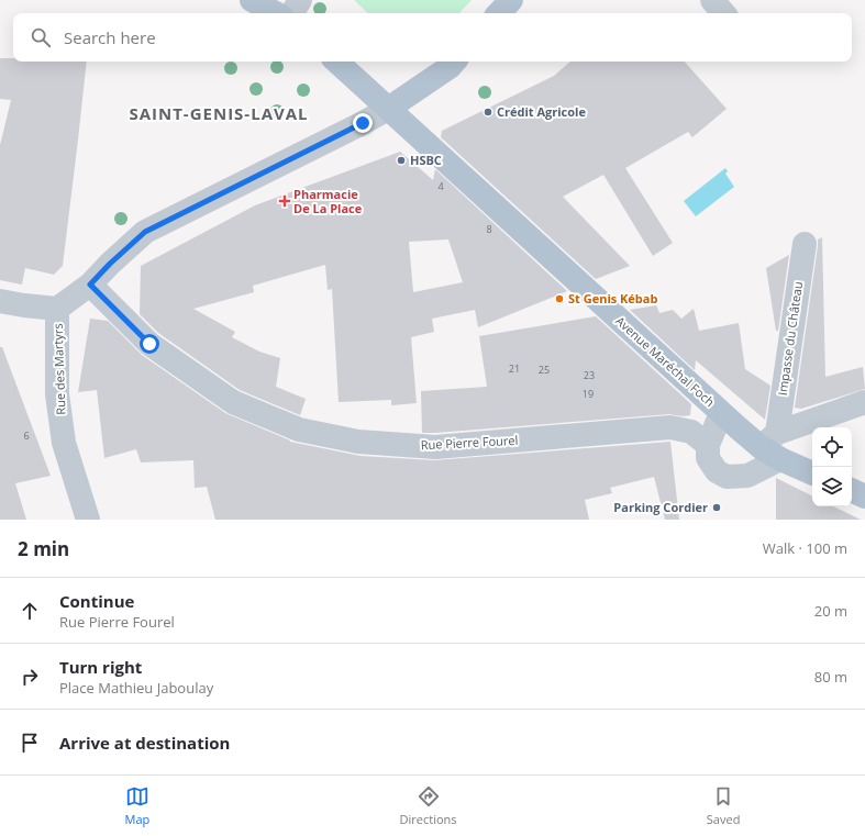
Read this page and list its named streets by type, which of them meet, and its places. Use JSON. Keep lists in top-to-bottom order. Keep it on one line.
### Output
{"streets":{"main road":["Avenue Maréchal Foch"],"street":["Impasse du Château","Rue des Martyrs","Rue Pierre Fourel"]},"crossings":[["Impasse du Château","Avenue Maréchal Foch"],["Avenue Maréchal Foch","Rue des Martyrs"],["Rue des Martyrs","Rue Pierre Fourel"]],"districts":["SAINT-GENIS-LAVAL"],"places":{"other":["Crédit Agricole","HSBC","St Genis Kébab","Parking Cordier"],"health":["Pharmacie De La Place"]},"house_numbers":["4","8","21","25","23","19","6"],"page":{"search":"Search here","heading":["2 min","Walk · 100 m"],"list":[["Continue","Rue Pierre Fourel","20 m"],["Turn right","Place Mathieu Jaboulay","80 m"],"Arrive at destination"],"nav":["Map","Directions","Saved"]}}
